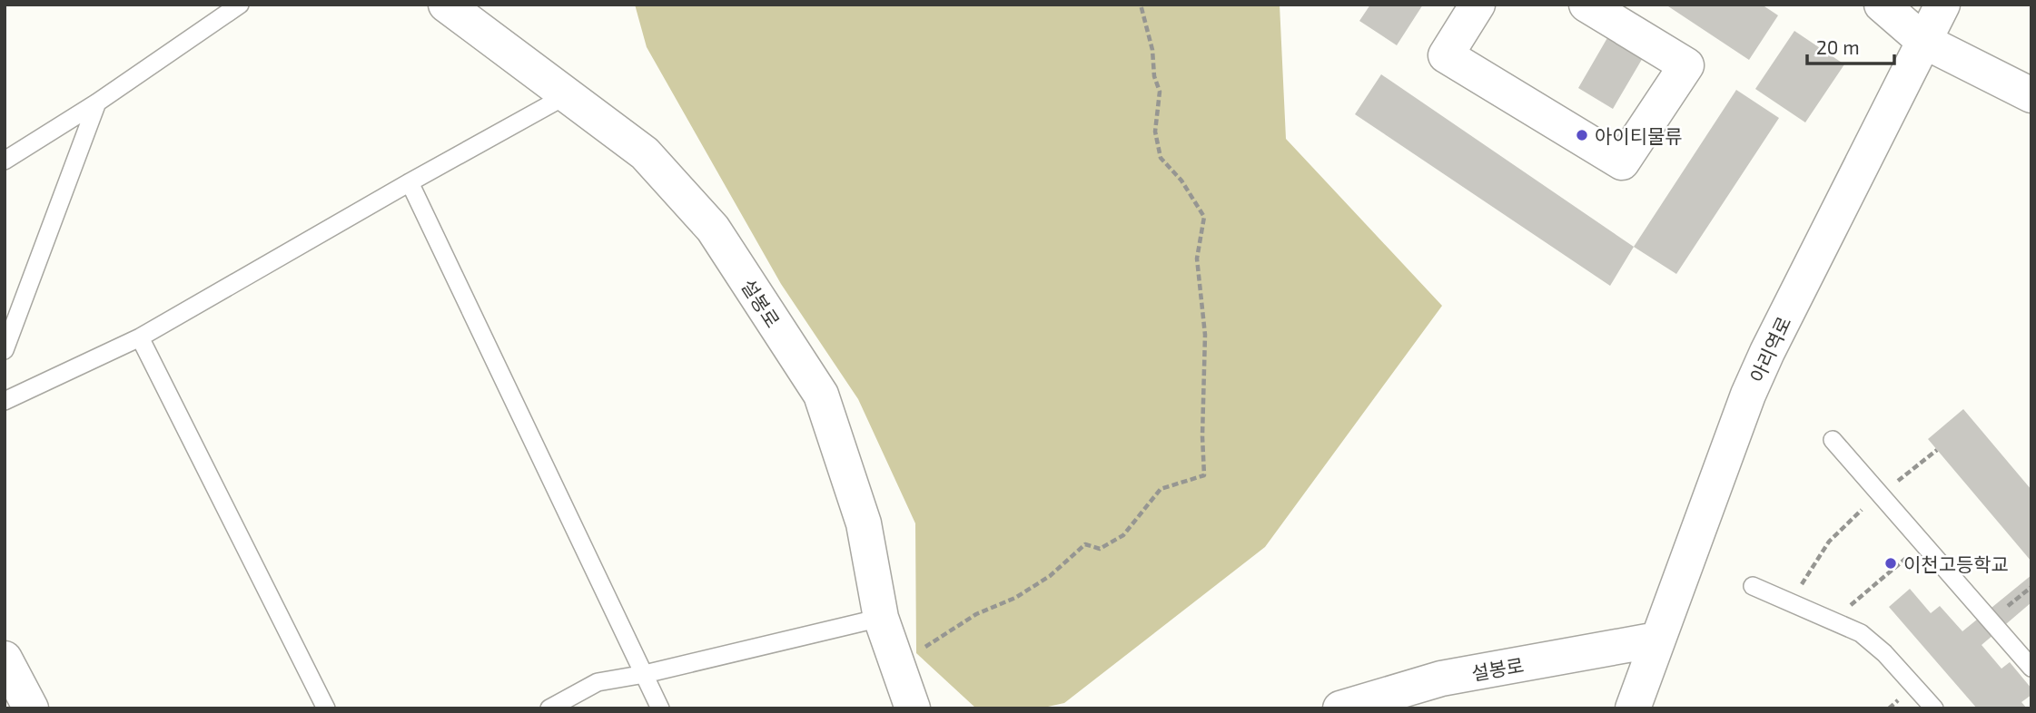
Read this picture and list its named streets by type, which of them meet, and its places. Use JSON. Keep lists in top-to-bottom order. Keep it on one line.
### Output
{"streets":{"street":["설봉로","아리역로"]},"crossings":[["설봉로","아리역로"]],"places":["아이티물류","이천고등학교"],"scale_bar":"20 m"}
